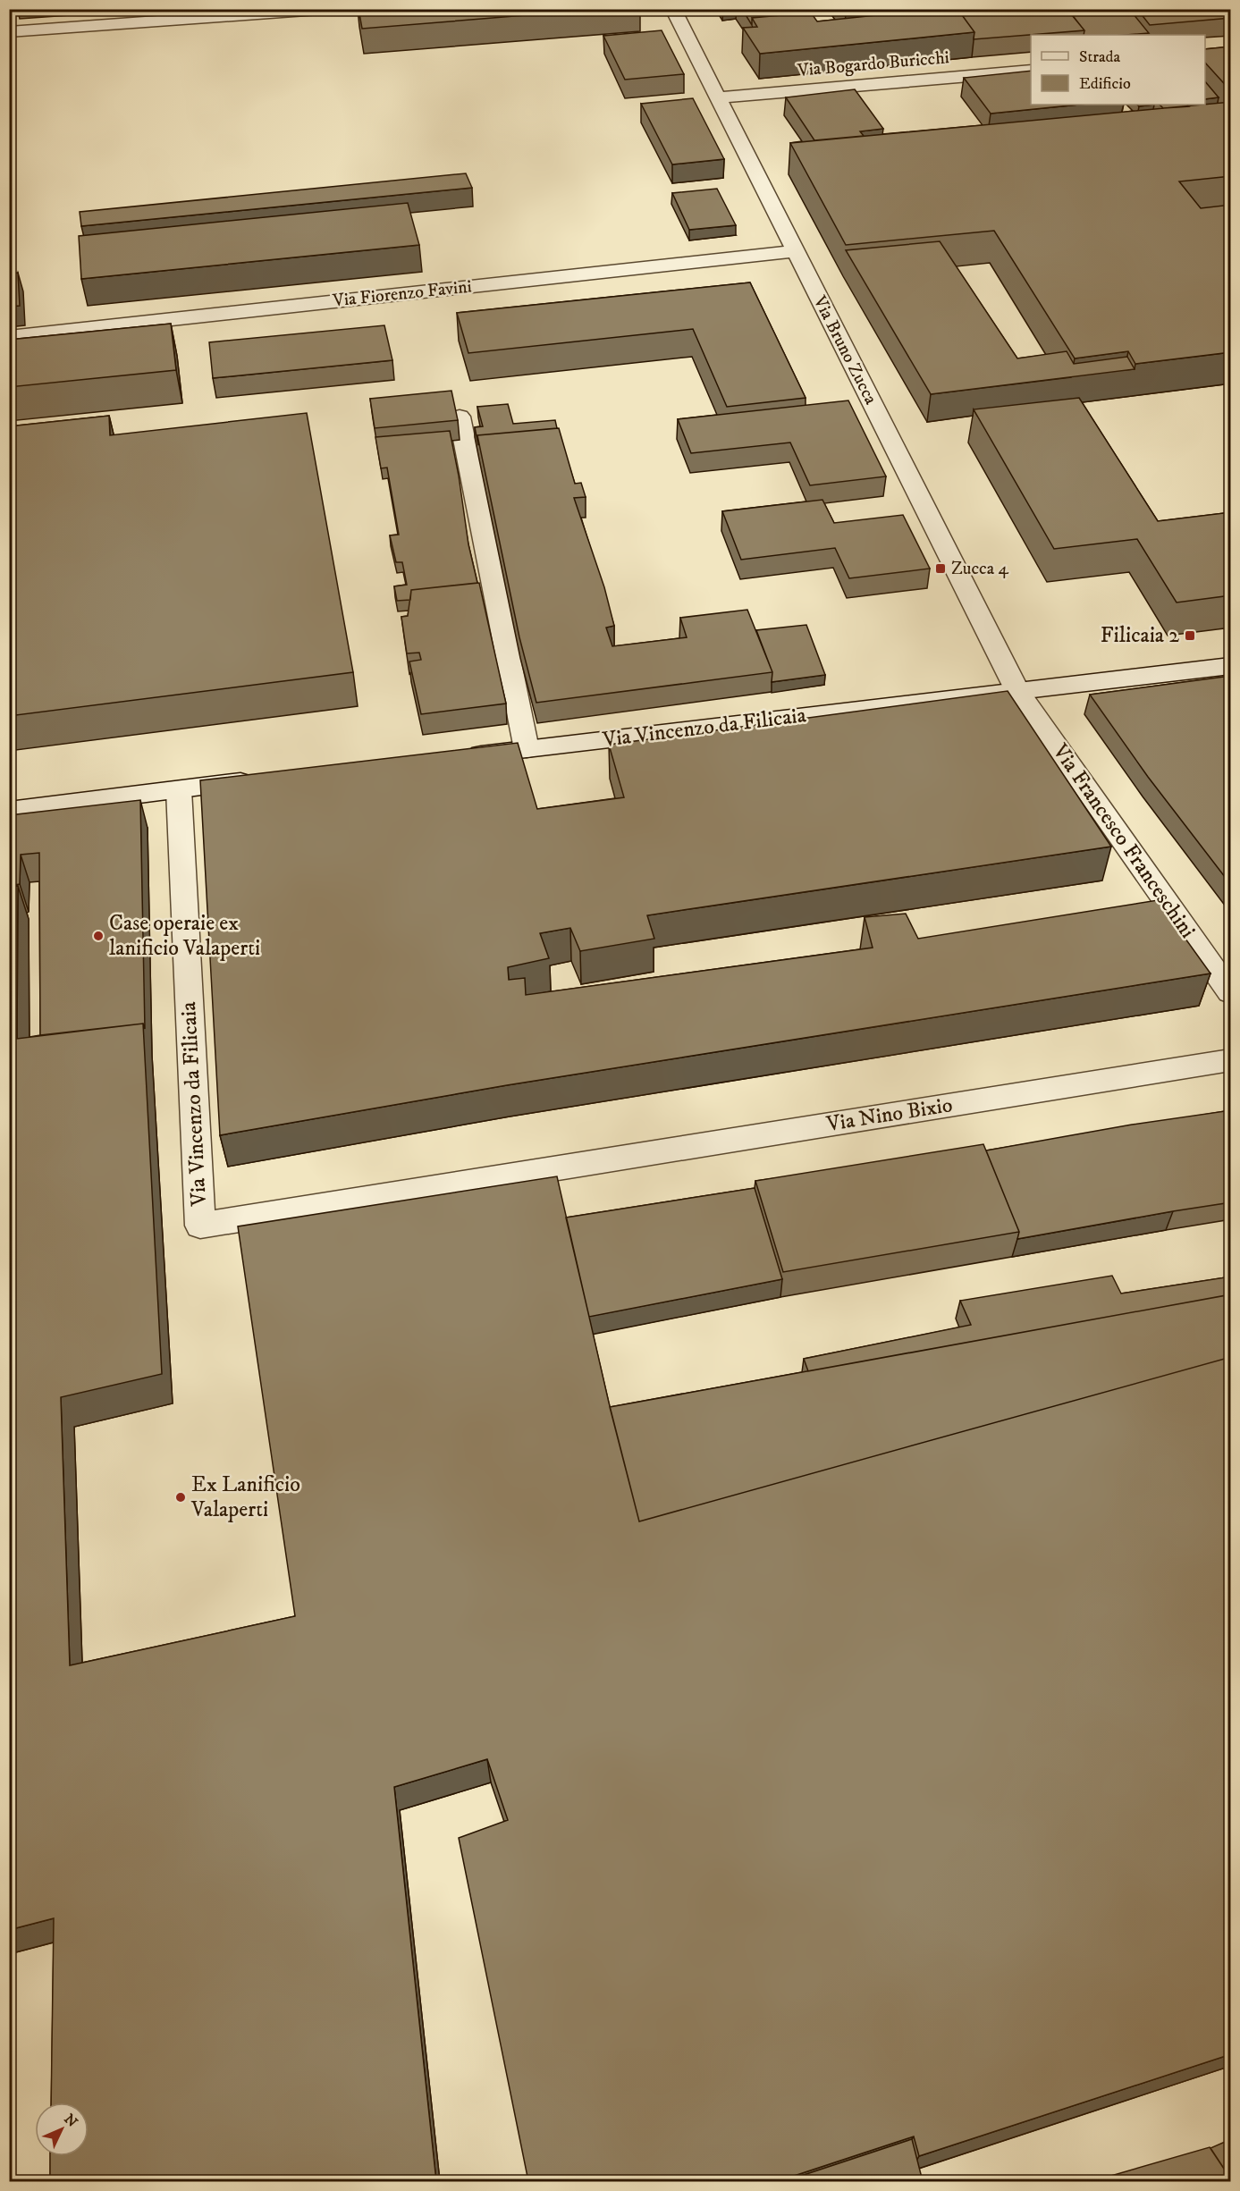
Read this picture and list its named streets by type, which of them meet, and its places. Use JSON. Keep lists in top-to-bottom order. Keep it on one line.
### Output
{"streets":{"street":["Via Bogardo Buricchi","Via Fiorenzo Favini","Via Bruno Zucca","Via Vincenzo da Filicaia","Via Francesco Franceschini","Via Nino Bixio"]},"crossings":[["Via Bogardo Buricchi","Via Bruno Zucca"],["Via Fiorenzo Favini","Via Bruno Zucca"],["Via Bruno Zucca","Via Vincenzo da Filicaia"],["Via Bruno Zucca","Via Francesco Franceschini"],["Via Vincenzo da Filicaia","Via Francesco Franceschini"],["Via Vincenzo da Filicaia","Via Nino Bixio"]],"places":{"transit":["Zucca 4","Filicaia 2"],"other":["Case operaie ex lanificio Valaperti","Ex Lanificio Valaperti"]},"legend":["Strada","Edificio"],"north":"top right"}
